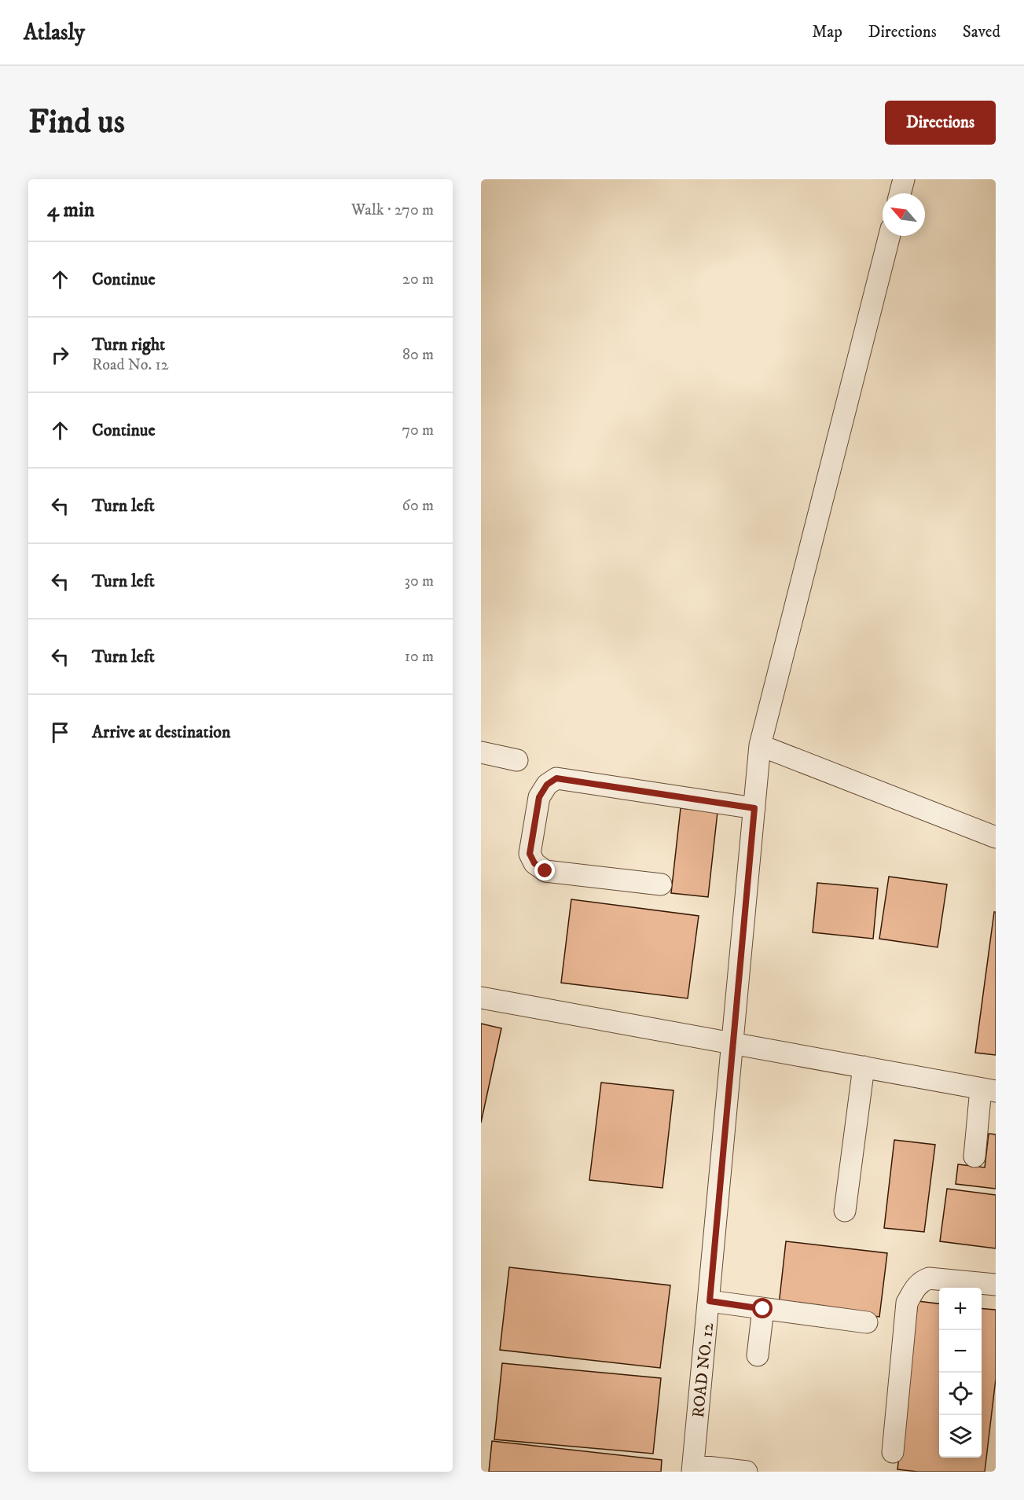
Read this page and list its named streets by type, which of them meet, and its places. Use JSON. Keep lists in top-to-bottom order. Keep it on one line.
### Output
{"streets":{"street":["ROAD NO. 12"]},"north":"top left","page":{"header":"Atlasly","nav":["Map","Directions","Saved"],"buttons":"Directions","title":"Find us","heading":["4 min","Walk · 270 m"],"list":[["Continue","20 m"],["Turn right","Road No. 12","80 m"],["Continue","70 m"],["Turn left","60 m"],["Turn left","30 m"],["Turn left","10 m"],"Arrive at destination"],"map_buttons":["+","−"]}}
